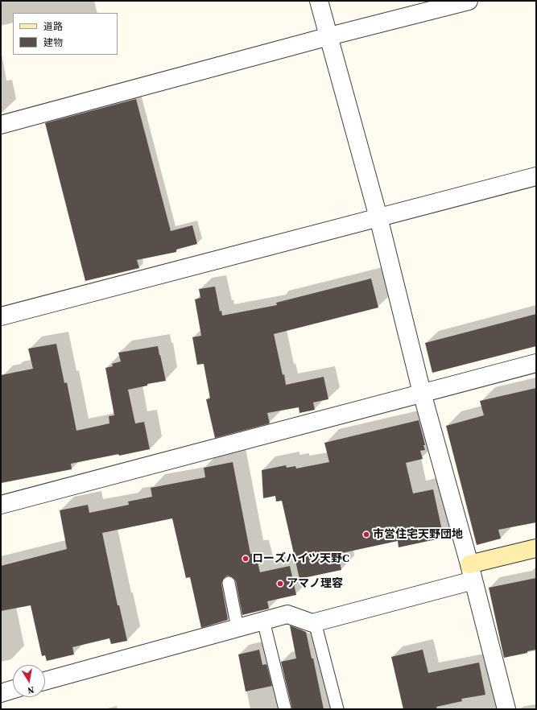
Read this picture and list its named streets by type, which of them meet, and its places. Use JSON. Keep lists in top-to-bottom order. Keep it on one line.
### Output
{"places":["市営住宅天野団地","ローズハイツ天野C","アマノ理容"],"legend":["道路","建物"],"north":"bottom"}
